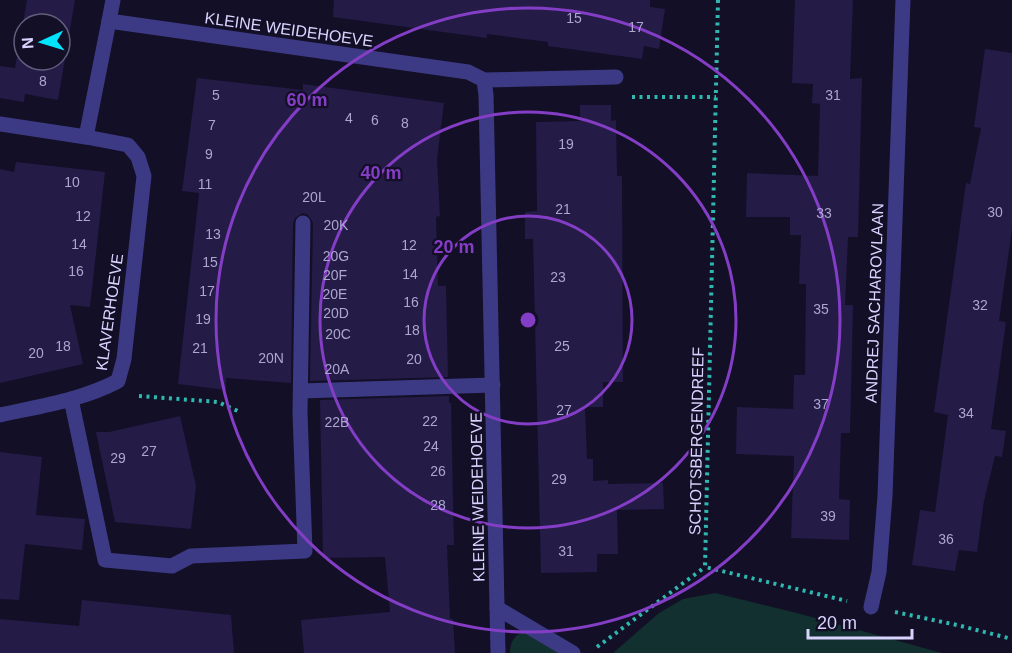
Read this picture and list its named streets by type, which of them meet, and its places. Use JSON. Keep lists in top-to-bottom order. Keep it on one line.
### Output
{"streets":{"street":["KLEINE WEIDEHOEVE","ANDREJ SACHAROVLAAN","KLAVERHOEVE"],"path":["SCHOTSBERGENDREEF"]},"house_numbers":["15","17","8","5","31","4","6","8","7","19","9","10","11","20L","21","30","33","12","20K","13","14","12","20G","15","16","14","20F","23","17","20E","16","32","35","20D","19","18","20C","18","25","21","20","20N","20","20A","37","27","34","22","22B","24","27","29","26","29","28","39","36","31"],"scale_bar":"20 m","north":"left","rings":["60 m","40 m","20 m"]}
